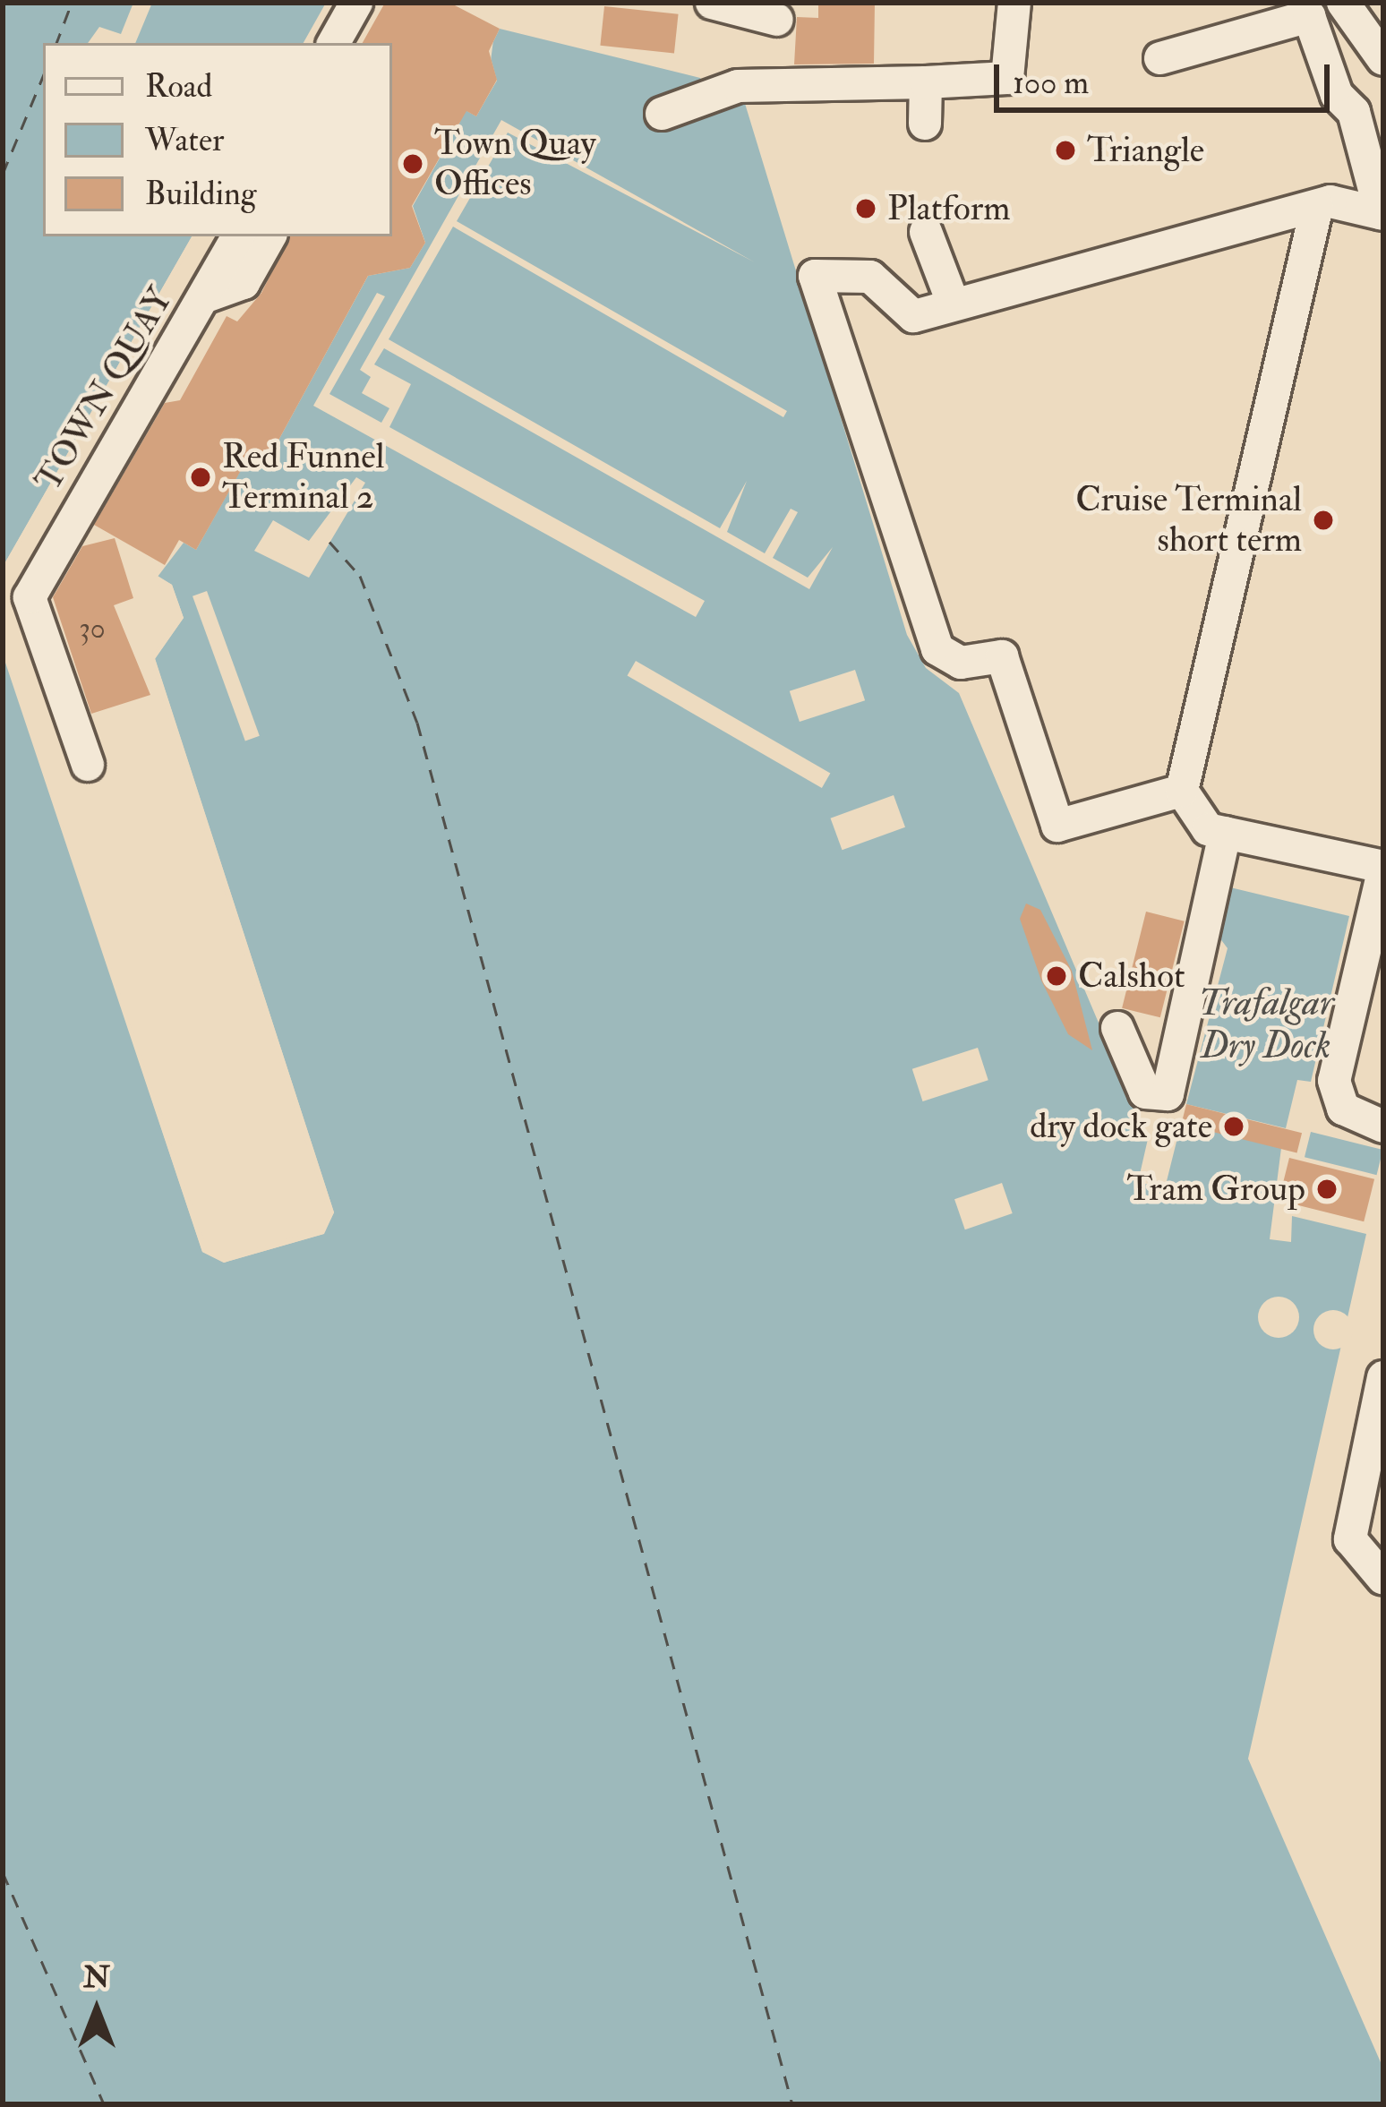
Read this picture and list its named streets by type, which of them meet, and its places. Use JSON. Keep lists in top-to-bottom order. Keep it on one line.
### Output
{"streets":{"street":["TOWN QUAY"]},"water":["Trafalgar Dry Dock"],"places":["Triangle","Town Quay Offices","Platform","Red Funnel Terminal 2","Cruise Terminal short term","Calshot","dry dock gate","Tram Group"],"house_numbers":["30"],"legend":["Road","Water","Building"],"scale_bar":"100 m","north":"top"}
